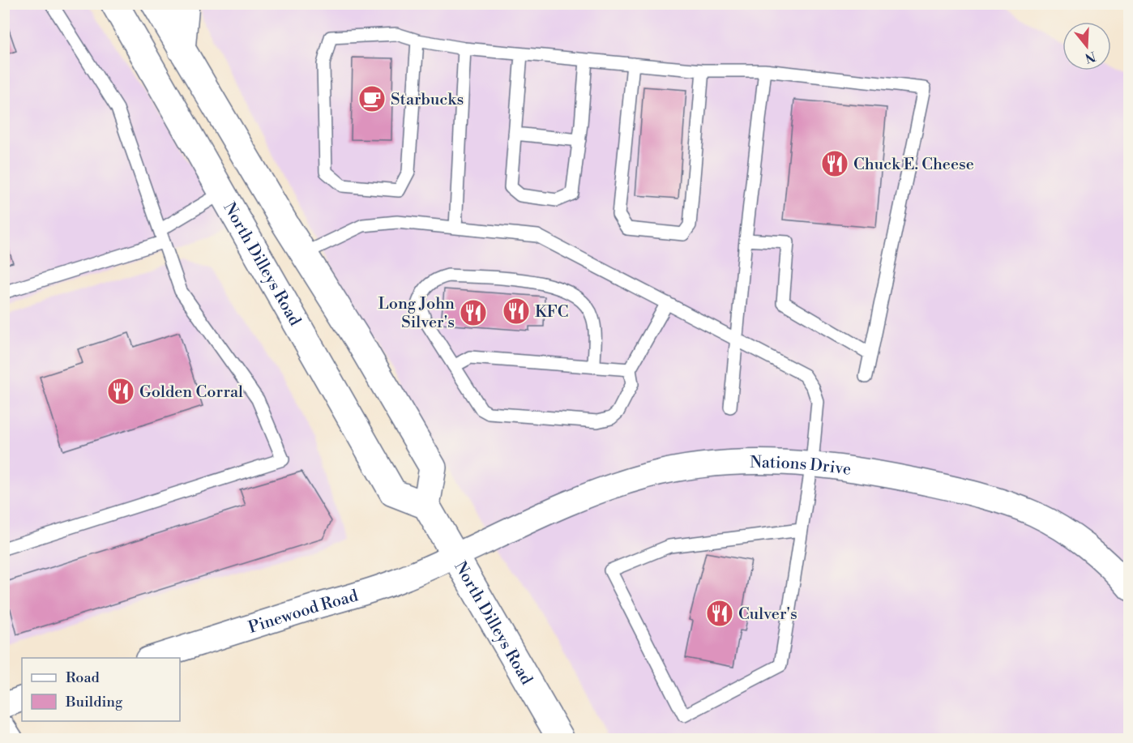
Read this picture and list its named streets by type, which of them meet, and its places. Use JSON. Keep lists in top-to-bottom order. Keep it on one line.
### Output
{"streets":{"street":["North Dilleys Road","Nations Drive","Pinewood Road"]},"crossings":[["North Dilleys Road","Nations Drive"],["North Dilleys Road","Pinewood Road"],["Nations Drive","Pinewood Road"]],"places":{"cafe":["Starbucks"],"restaurant":["Chuck E. Cheese","KFC","Long John Silver's","Golden Corral","Culver's"]},"legend":["Road","Building"],"north":"bottom"}
